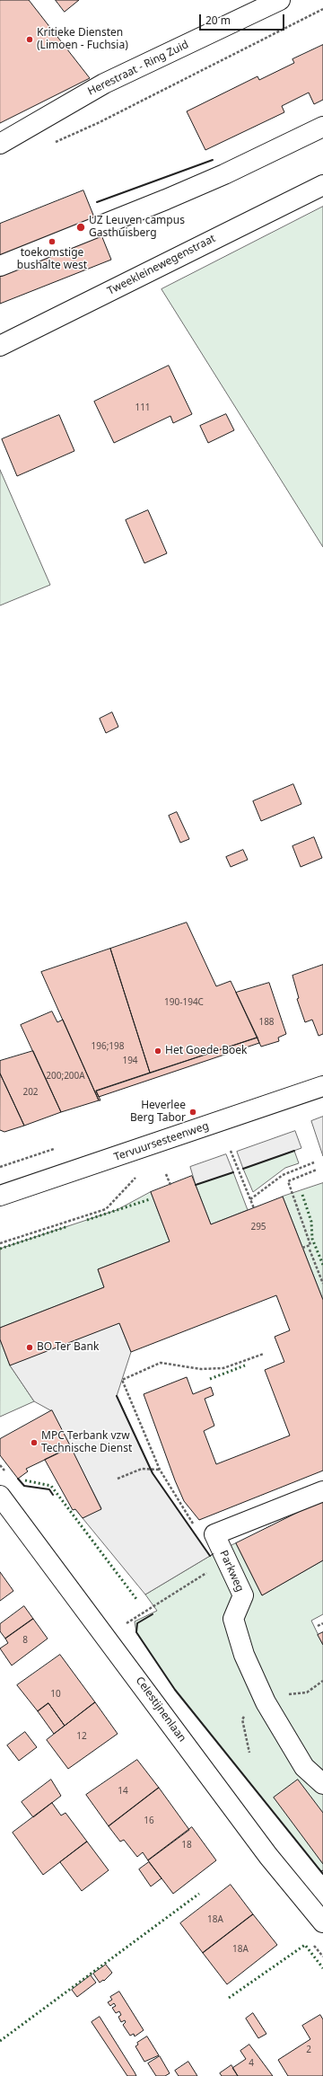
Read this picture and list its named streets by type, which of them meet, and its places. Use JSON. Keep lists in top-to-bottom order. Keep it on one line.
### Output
{"streets":{"street":["Herestraat - Ring Zuid","Tweekleinewegenstraat","Tervuursesteenweg","Parkweg","Celestijnenlaan"]},"places":["Kritieke Diensten (Limoen - Fuchsia)","UZ Leuven campus Gasthuisberg","toekomstige bushalte west","Het Goede Boek","Heverlee Berg Tabor","BO Ter Bank","MPC Terbank vzw Technische Dienst"],"house_numbers":["111","190-194C","188","196;198","194","200;200A","202","295","8","10","12","14","16","18","18A","18A","2","4"],"scale_bar":"20 m"}
